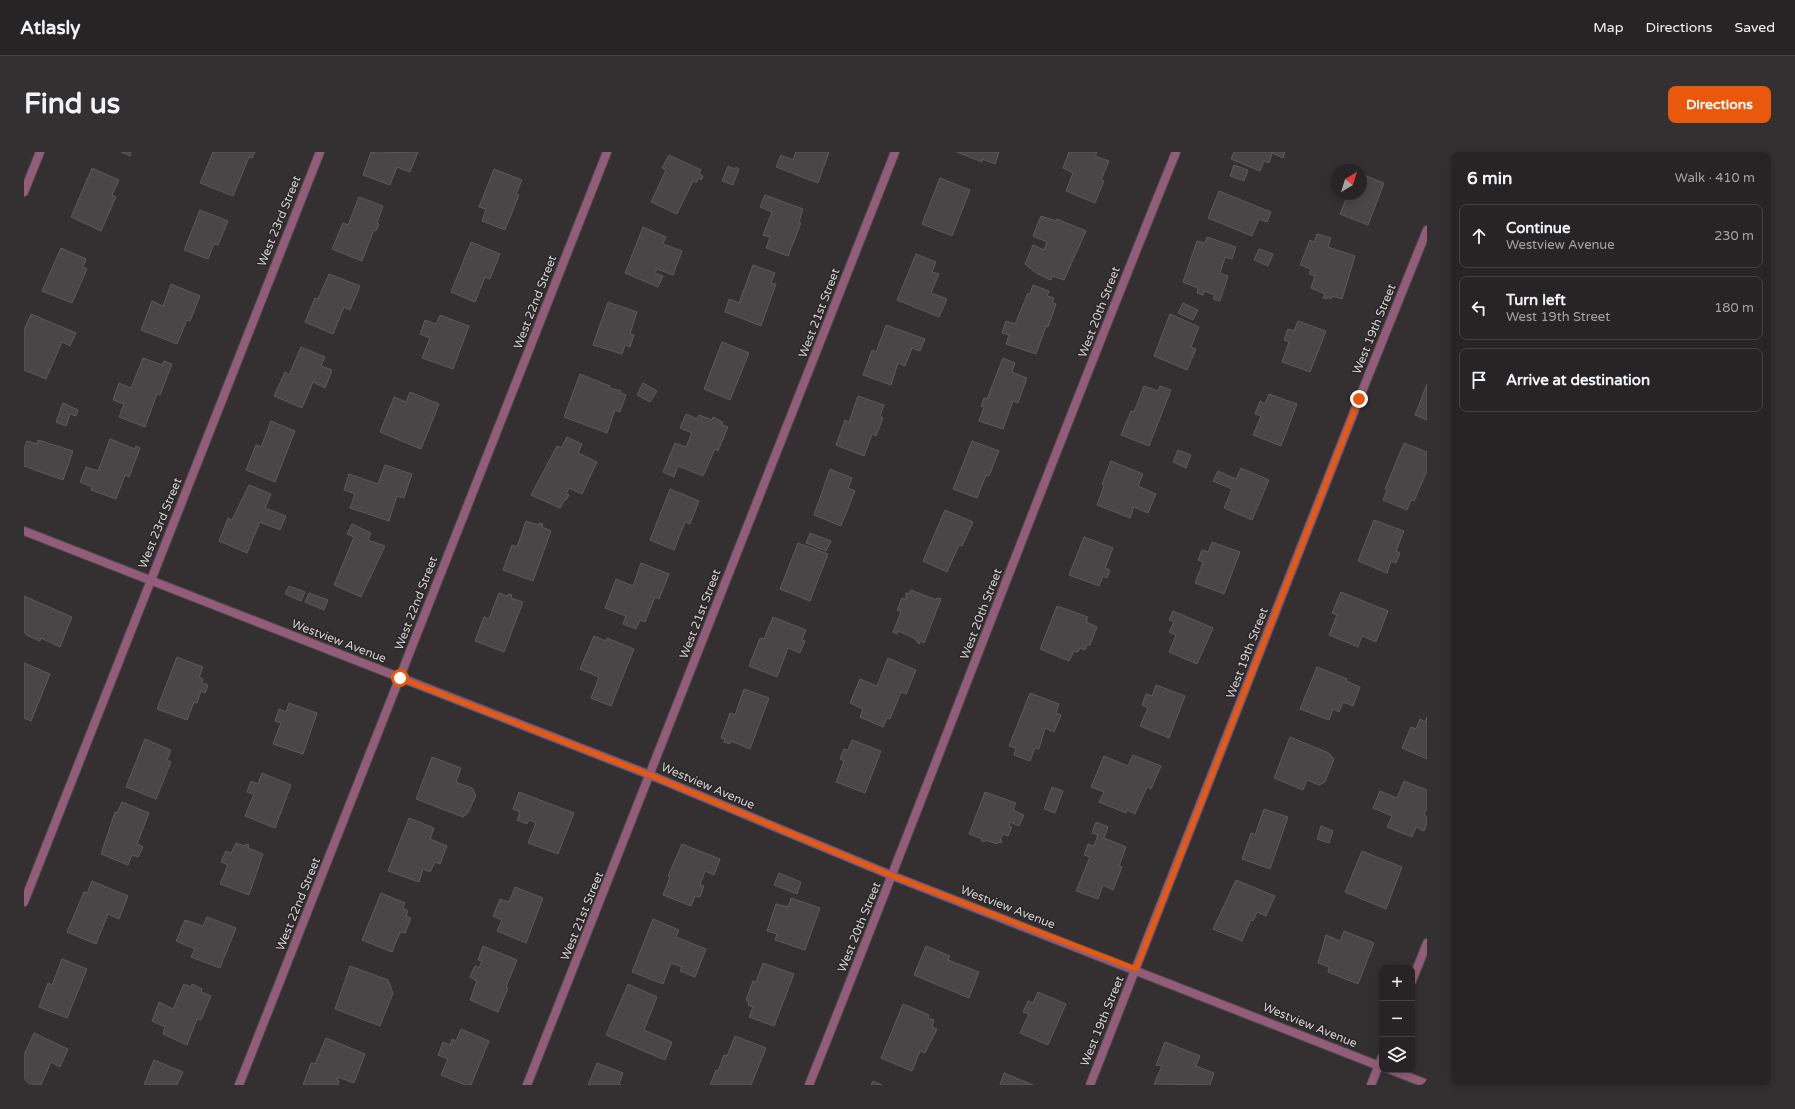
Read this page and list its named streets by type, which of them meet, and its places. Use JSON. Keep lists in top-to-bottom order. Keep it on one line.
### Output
{"streets":{"street":["West 23rd Street","West 22nd Street","West 20th Street","West 21st Street","West 19th Street","Westview Avenue"]},"crossings":[["West 23rd Street","Westview Avenue"],["West 22nd Street","Westview Avenue"],["West 20th Street","Westview Avenue"],["West 21st Street","Westview Avenue"],["West 19th Street","Westview Avenue"]],"north":"top right","page":{"header":"Atlasly","nav":["Map","Directions","Saved"],"buttons":"Directions","title":"Find us","heading":["6 min","Walk · 410 m"],"list":[["Continue","Westview Avenue","230 m"],["Turn left","West 19th Street","180 m"],"Arrive at destination"],"map_buttons":["+","−"]}}
